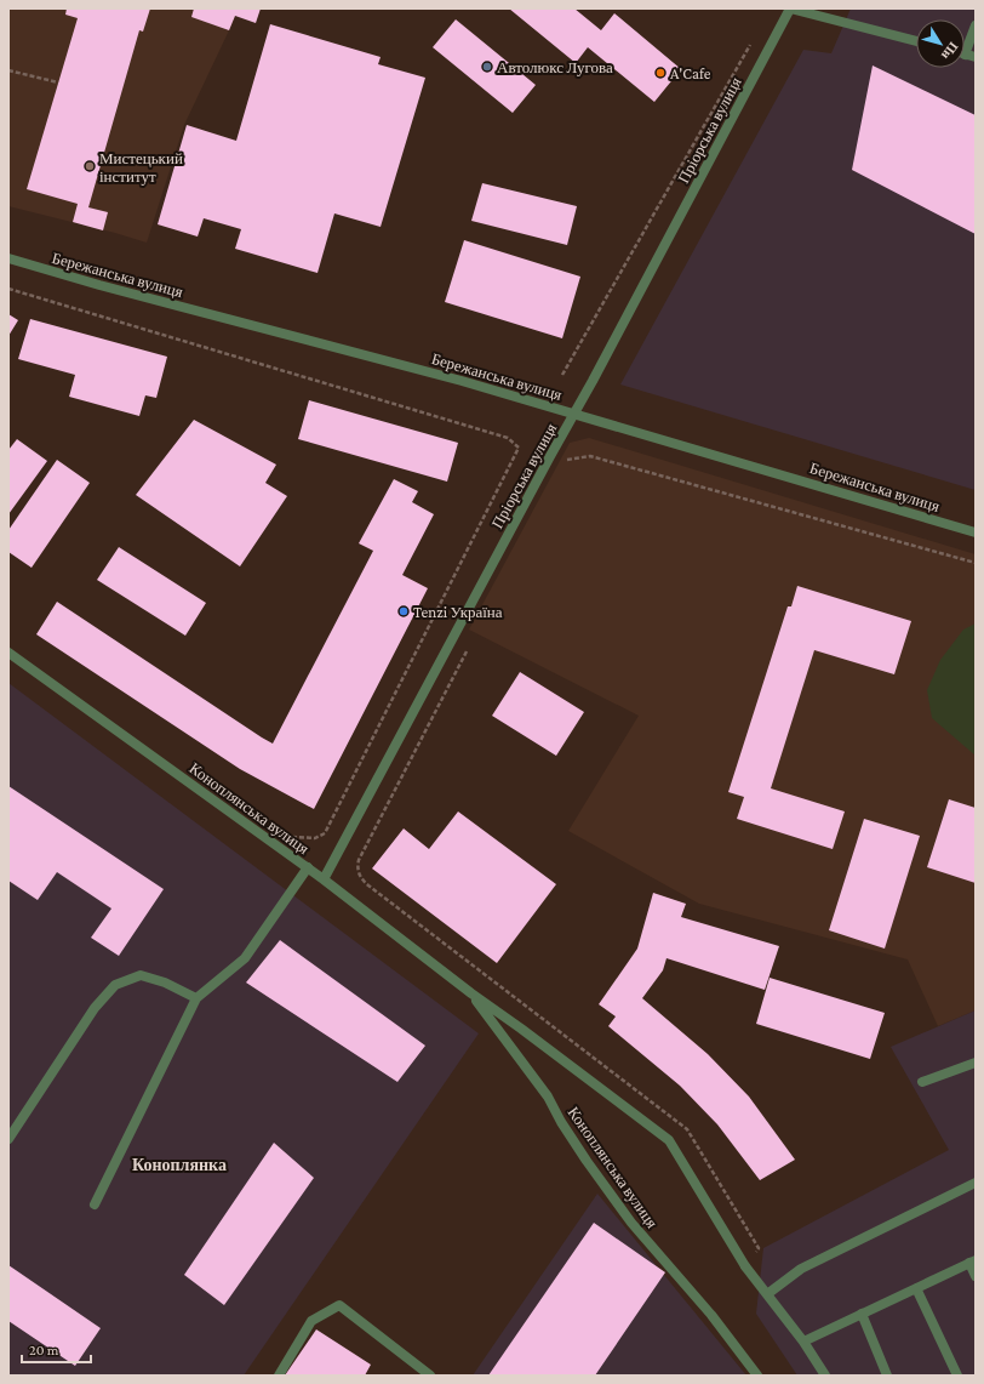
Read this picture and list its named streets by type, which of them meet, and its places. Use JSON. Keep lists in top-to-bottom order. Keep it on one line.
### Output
{"streets":{"street":["Пріорська вулиця","Бережанська вулиця","Коноплянська вулиця"]},"crossings":[["Пріорська вулиця","Бережанська вулиця"],["Пріорська вулиця","Коноплянська вулиця"]],"districts":["Коноплянка"],"places":["Автолюкс Лугова","A'Cafe","Мистецький інститут","Tenzi Україна"],"scale_bar":"20 m","north":"bottom right"}
